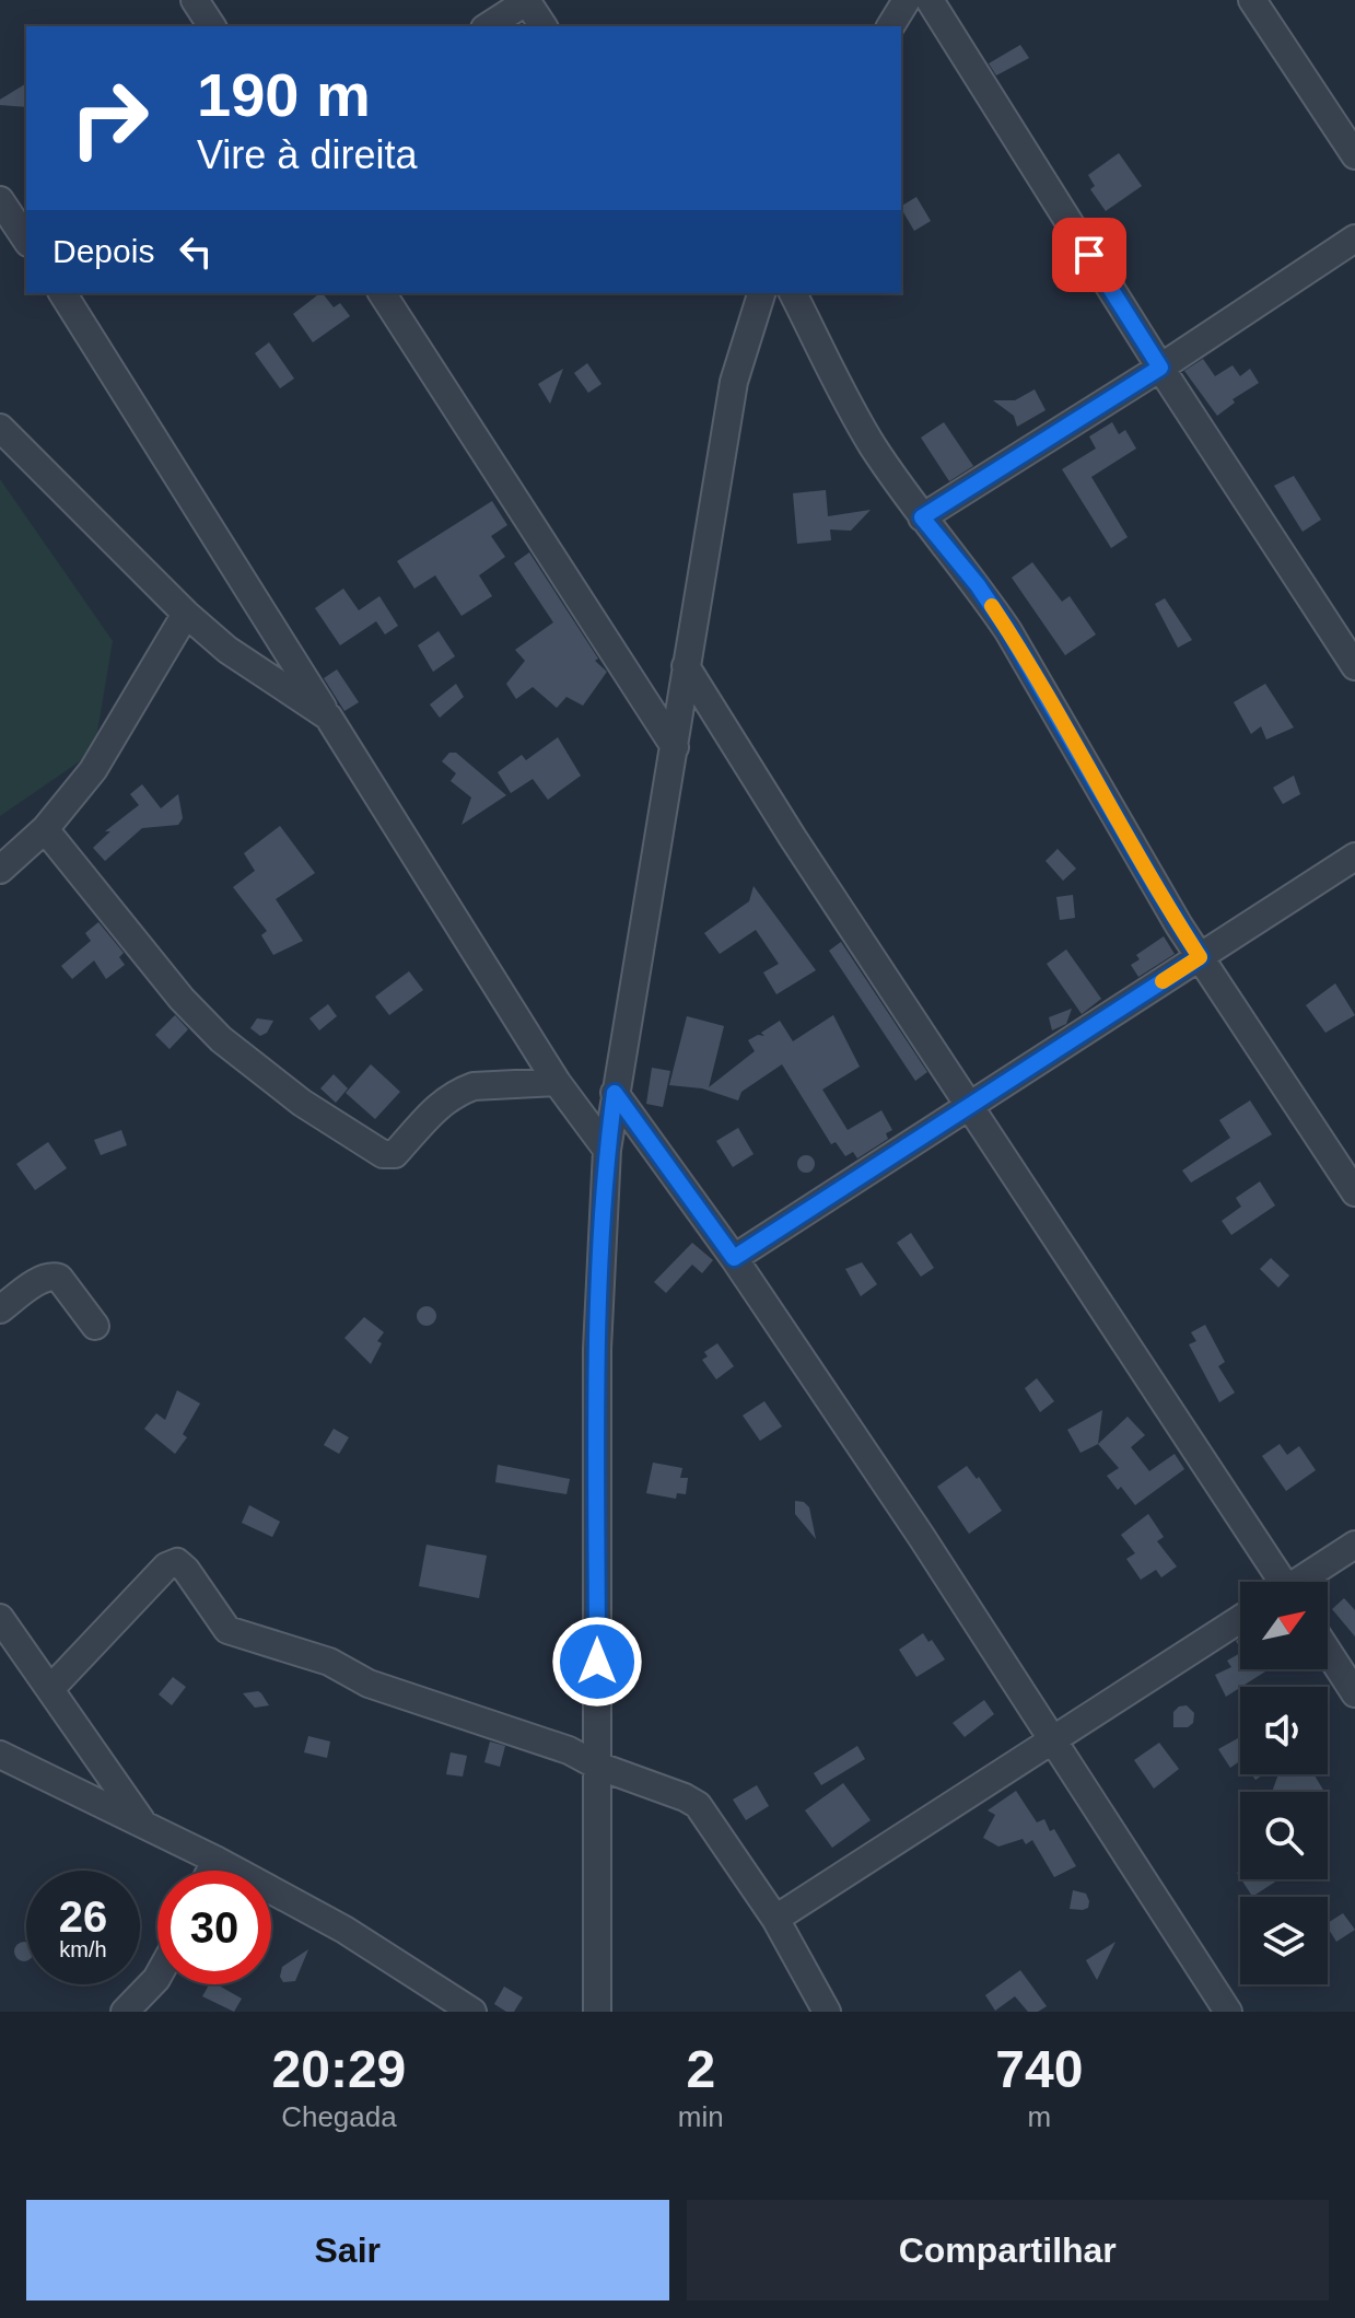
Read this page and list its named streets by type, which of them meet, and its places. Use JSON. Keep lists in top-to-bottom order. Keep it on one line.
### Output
{"north":"top right","page":{"turn":["190 m","Vire à direita"],"then":"Depois","speed":"26 km/h","limit":"30","eta":["20:29","Chegada","2","min","740","m"],"buttons":["Sair","Compartilhar"]}}
